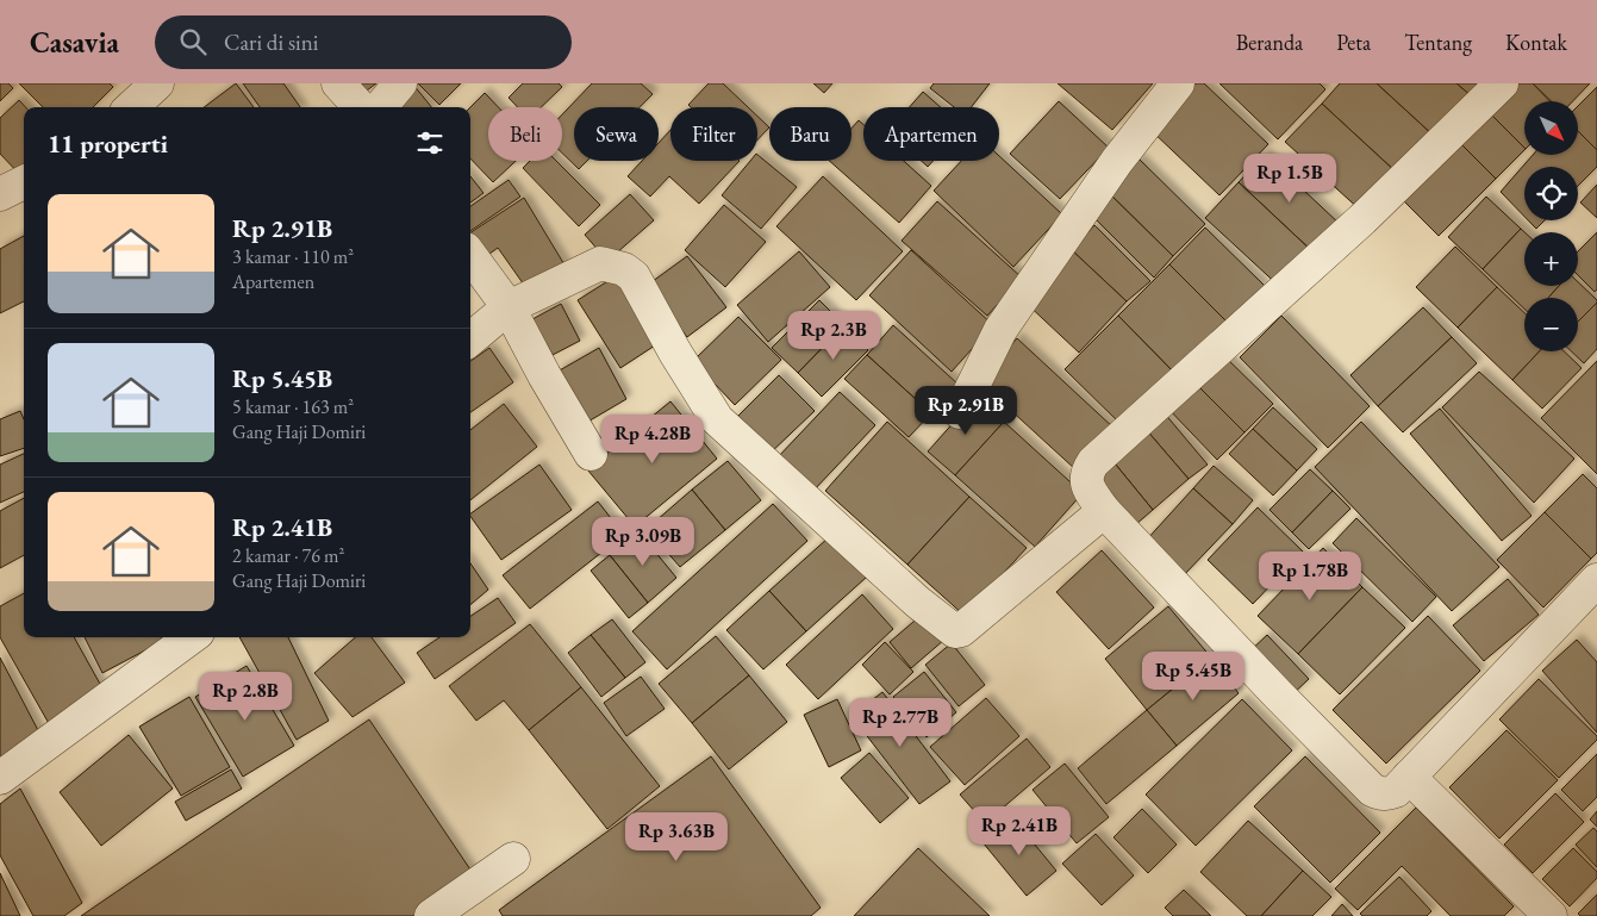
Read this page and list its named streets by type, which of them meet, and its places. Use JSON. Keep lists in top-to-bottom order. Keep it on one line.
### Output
{"north":"bottom right","page":{"header":"Casavia","search":"Cari di sini","nav":["Beranda","Peta","Tentang","Kontak"],"map_buttons":["+","−"],"chip":["Beli","Sewa","Filter","Baru","Apartemen"],"heading":"11 properti","price":["Rp 1.5B","Rp 2.3B","Rp 2.91B","Rp 4.28B","Rp 3.09B","Rp 1.78B","Rp 5.45B","Rp 2.8B","Rp 2.77B","Rp 2.41B","Rp 3.63B"],"list":[{"name":"Rp 2.91B","note":"3 kamar · 110 m² · Apartemen"},{"name":"Rp 5.45B","note":"5 kamar · 163 m² · Gang Haji Domiri"},{"name":"Rp 2.41B","note":"2 kamar · 76 m² · Gang Haji Domiri"}]}}
